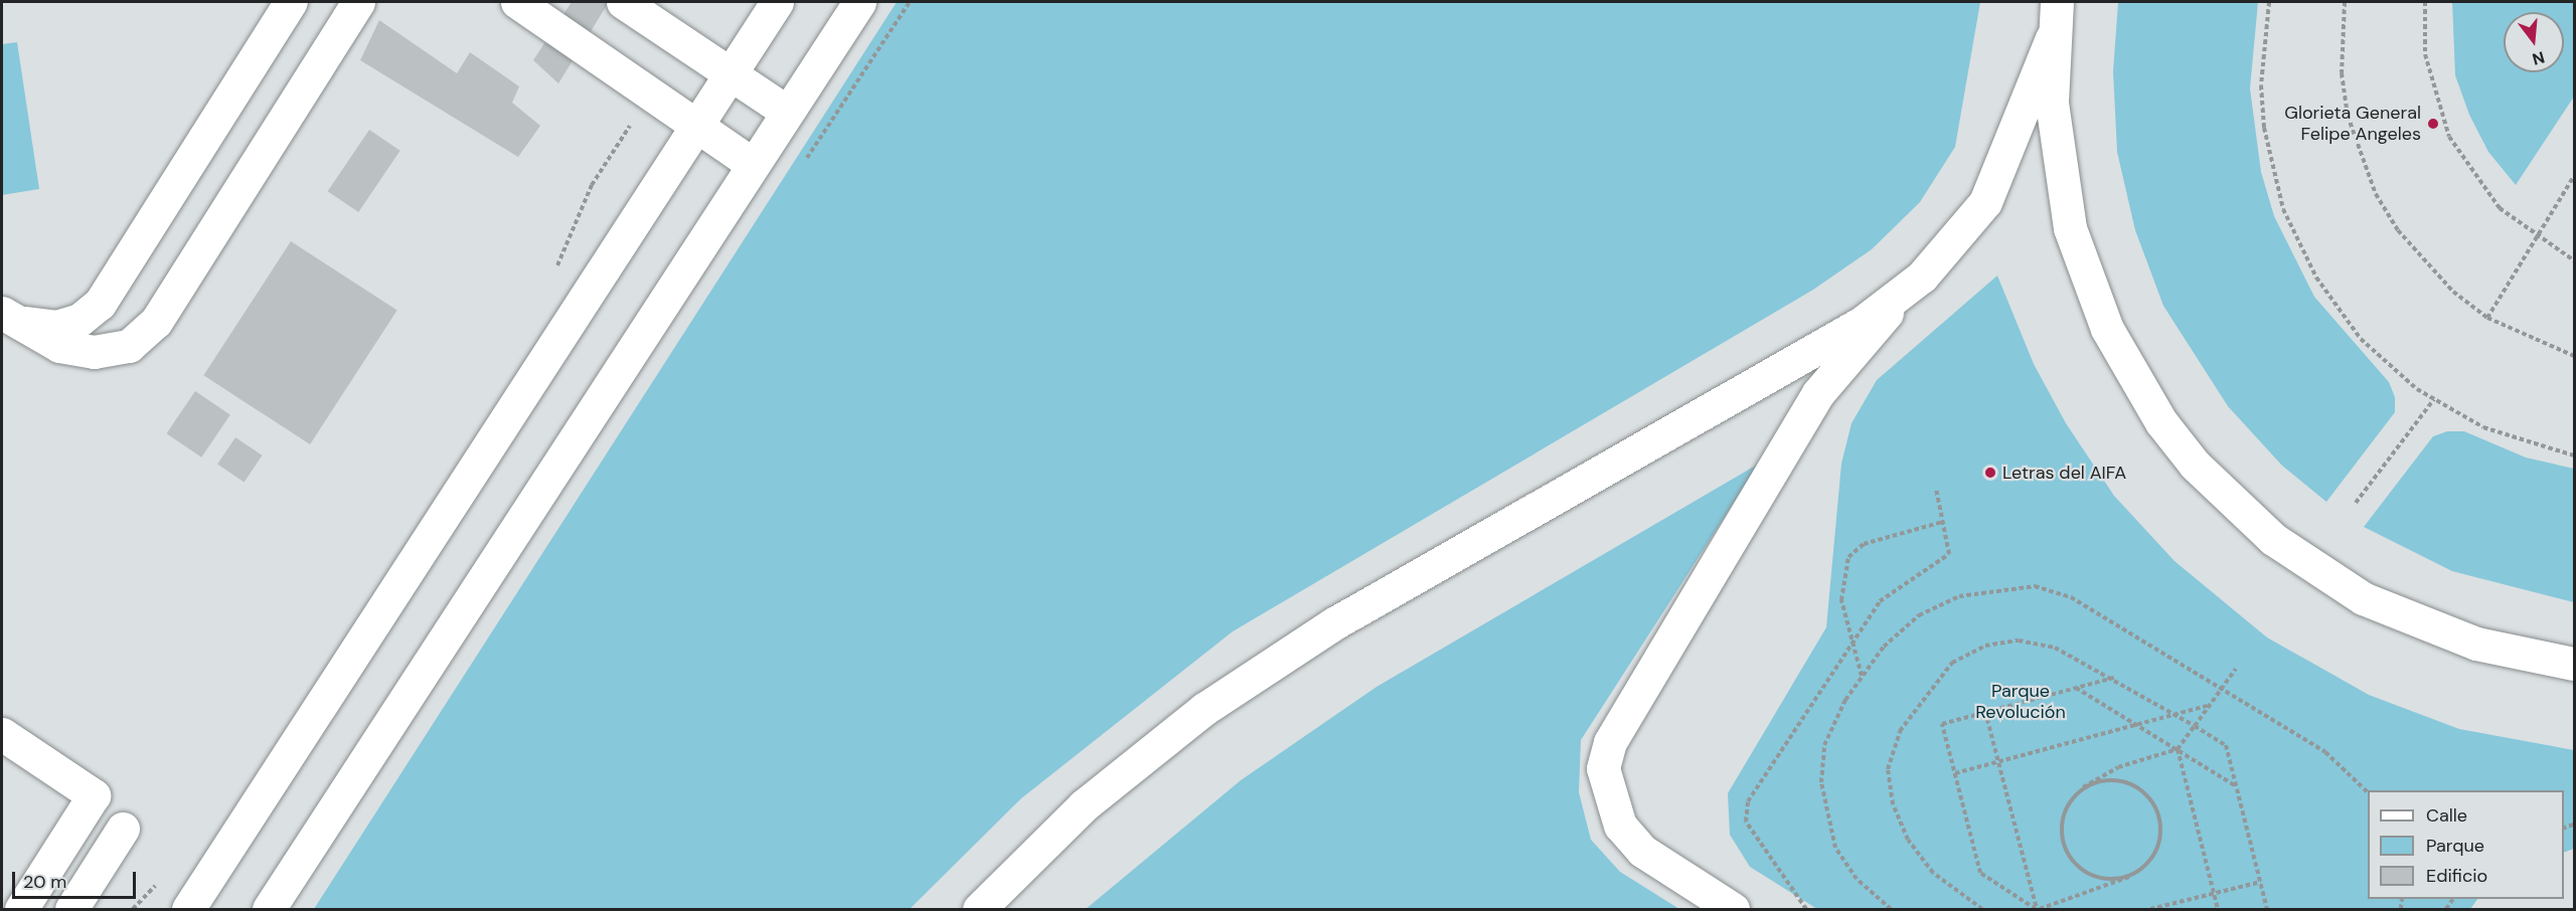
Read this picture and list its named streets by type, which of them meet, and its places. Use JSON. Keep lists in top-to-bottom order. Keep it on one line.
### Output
{"parks":["Parque Revolución"],"places":["Glorieta General Felipe Angeles","Letras del AIFA"],"legend":["Calle","Parque","Edificio"],"scale_bar":"20 m","north":"bottom"}
